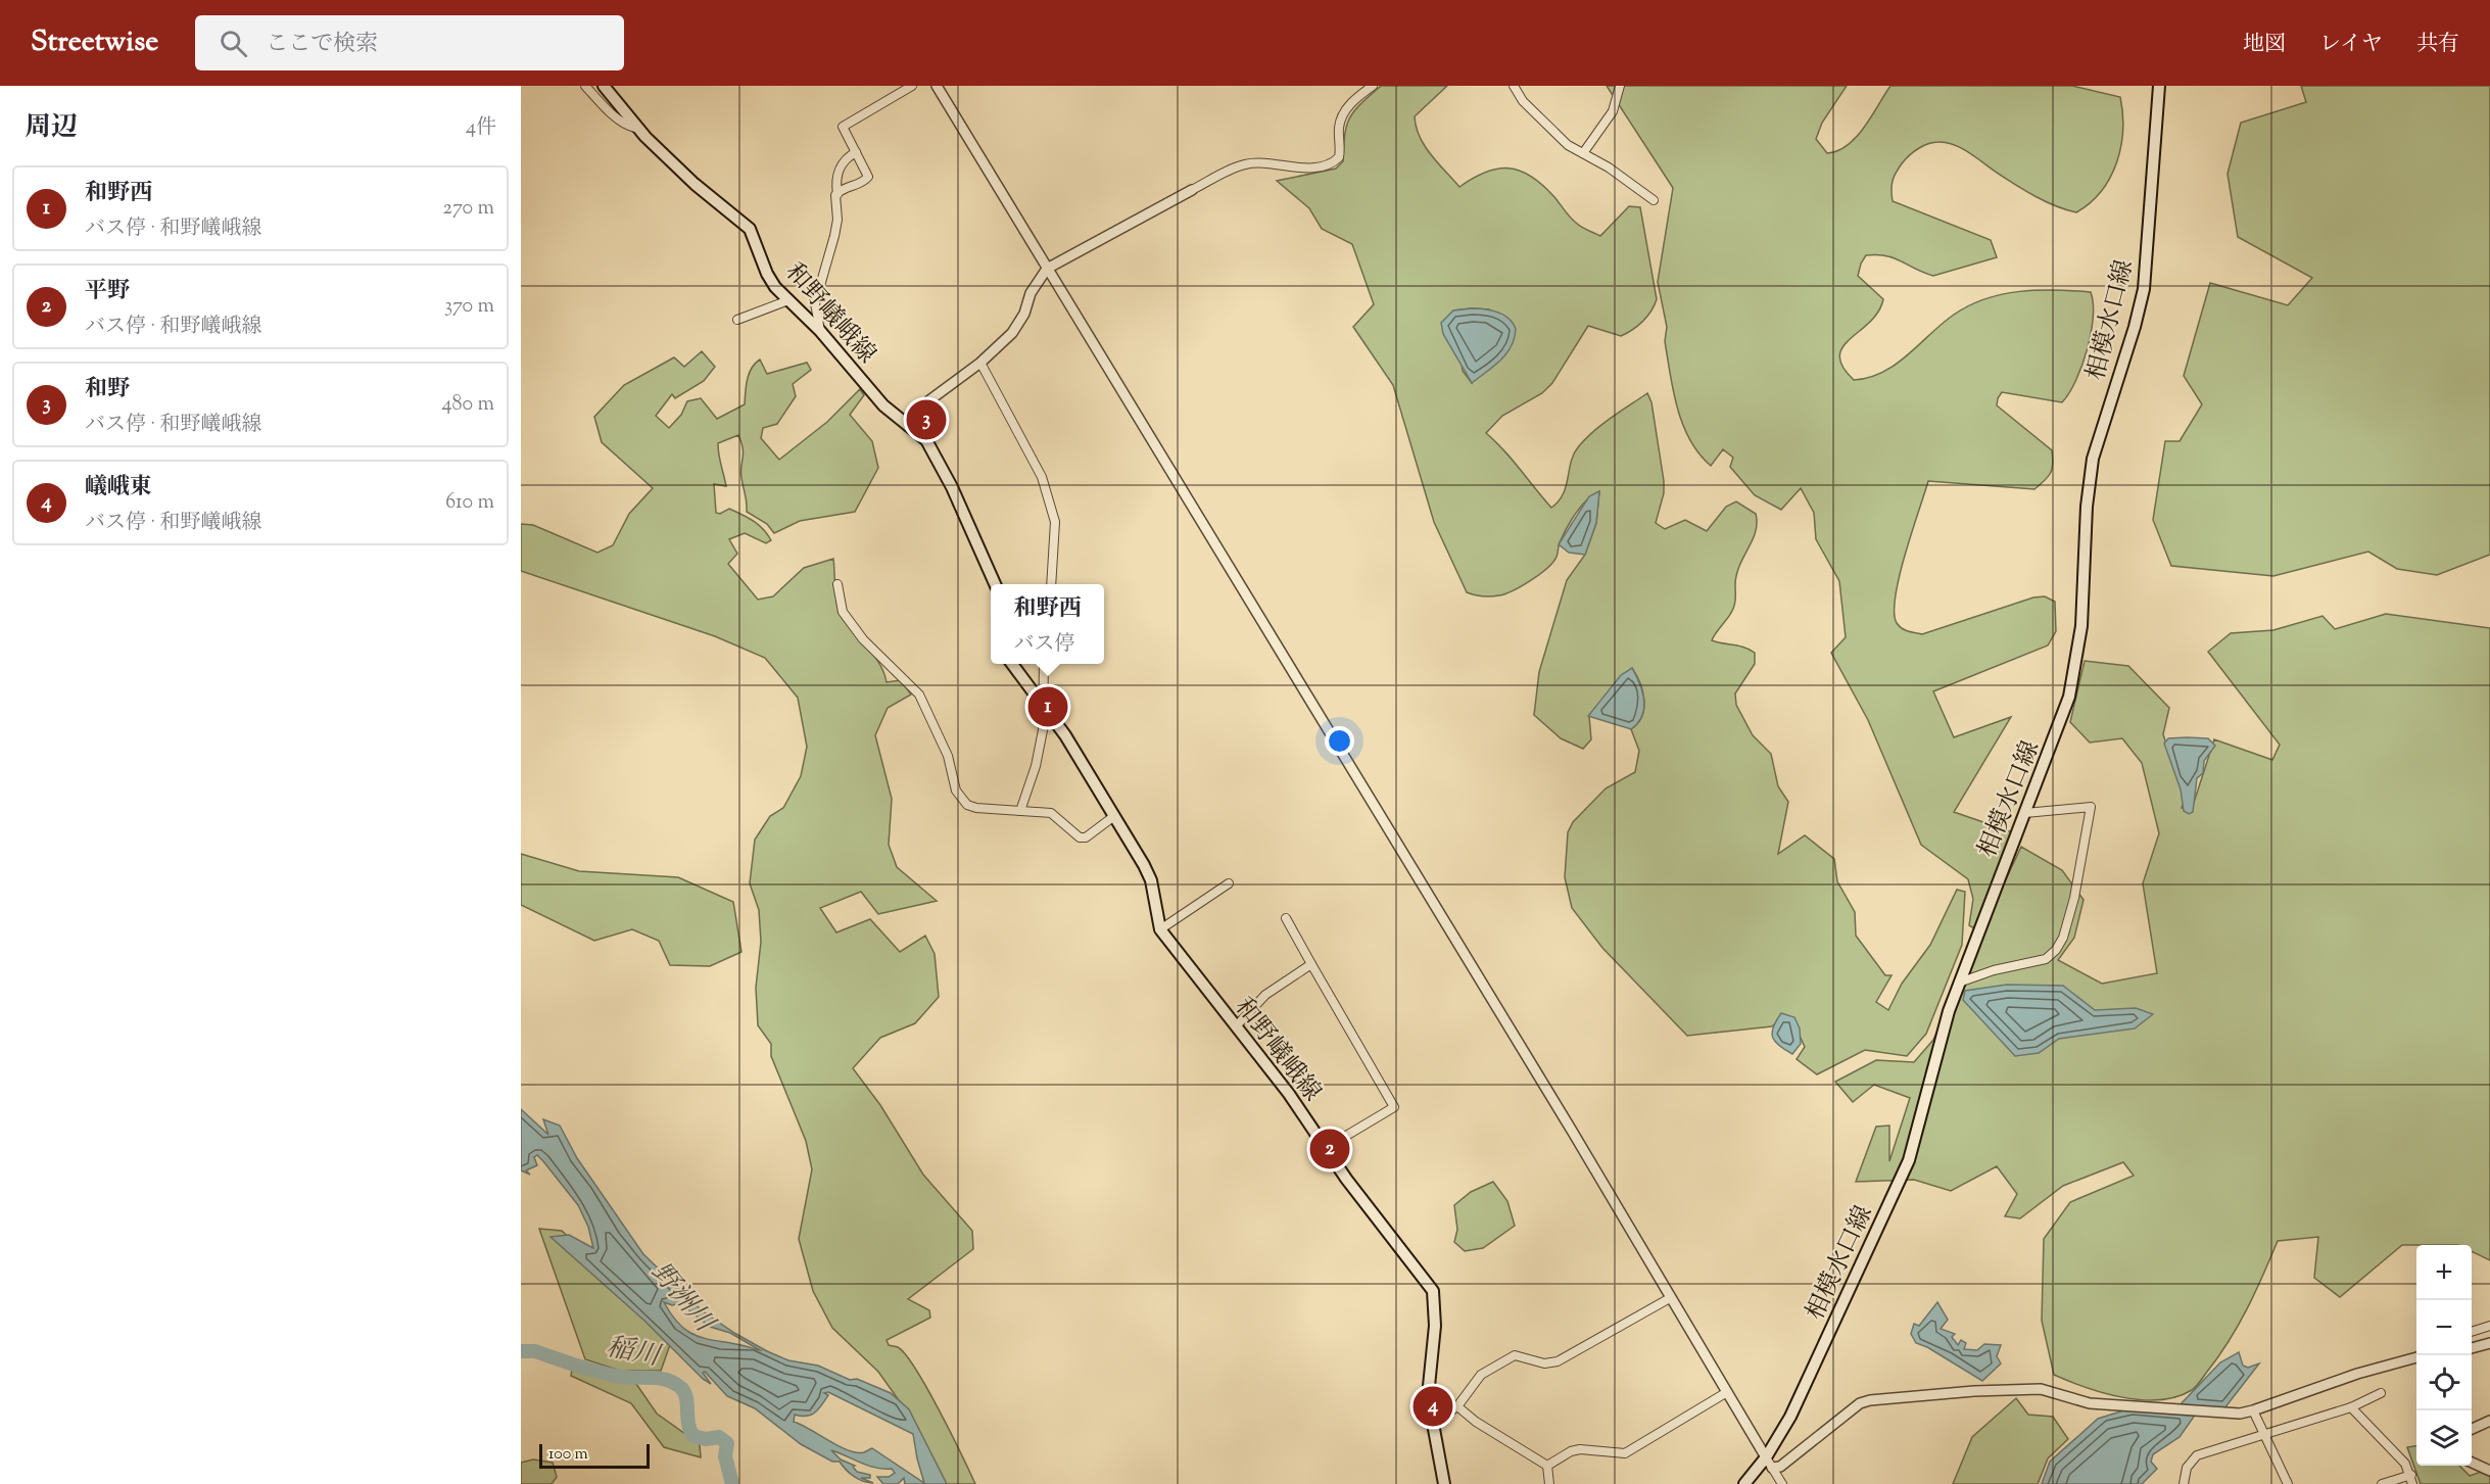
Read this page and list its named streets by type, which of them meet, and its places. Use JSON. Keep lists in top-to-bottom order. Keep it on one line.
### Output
{"streets":{"main road":["和野嶬峨線","相模水口線"]},"water":["野洲川","稲川"],"scale_bar":"100 m","page":{"header":"Streetwise","search":"ここで検索","nav":["地図","レイヤ","共有"],"heading":["周辺","4件"],"list":[{"mark":"1","name":"和野西","note":"バス停 · 和野嶬峨線","value":"270 m"},{"mark":"2","name":"平野","note":"バス停 · 和野嶬峨線","value":"370 m"},{"mark":"3","name":"和野","note":"バス停 · 和野嶬峨線","value":"480 m"},{"mark":"4","name":"嶬峨東","note":"バス停 · 和野嶬峨線","value":"610 m"}],"pins":["3","1","2","4"],"popup":["和野西","バス停"],"map_buttons":["+","−"],"scale":"100 m"}}
